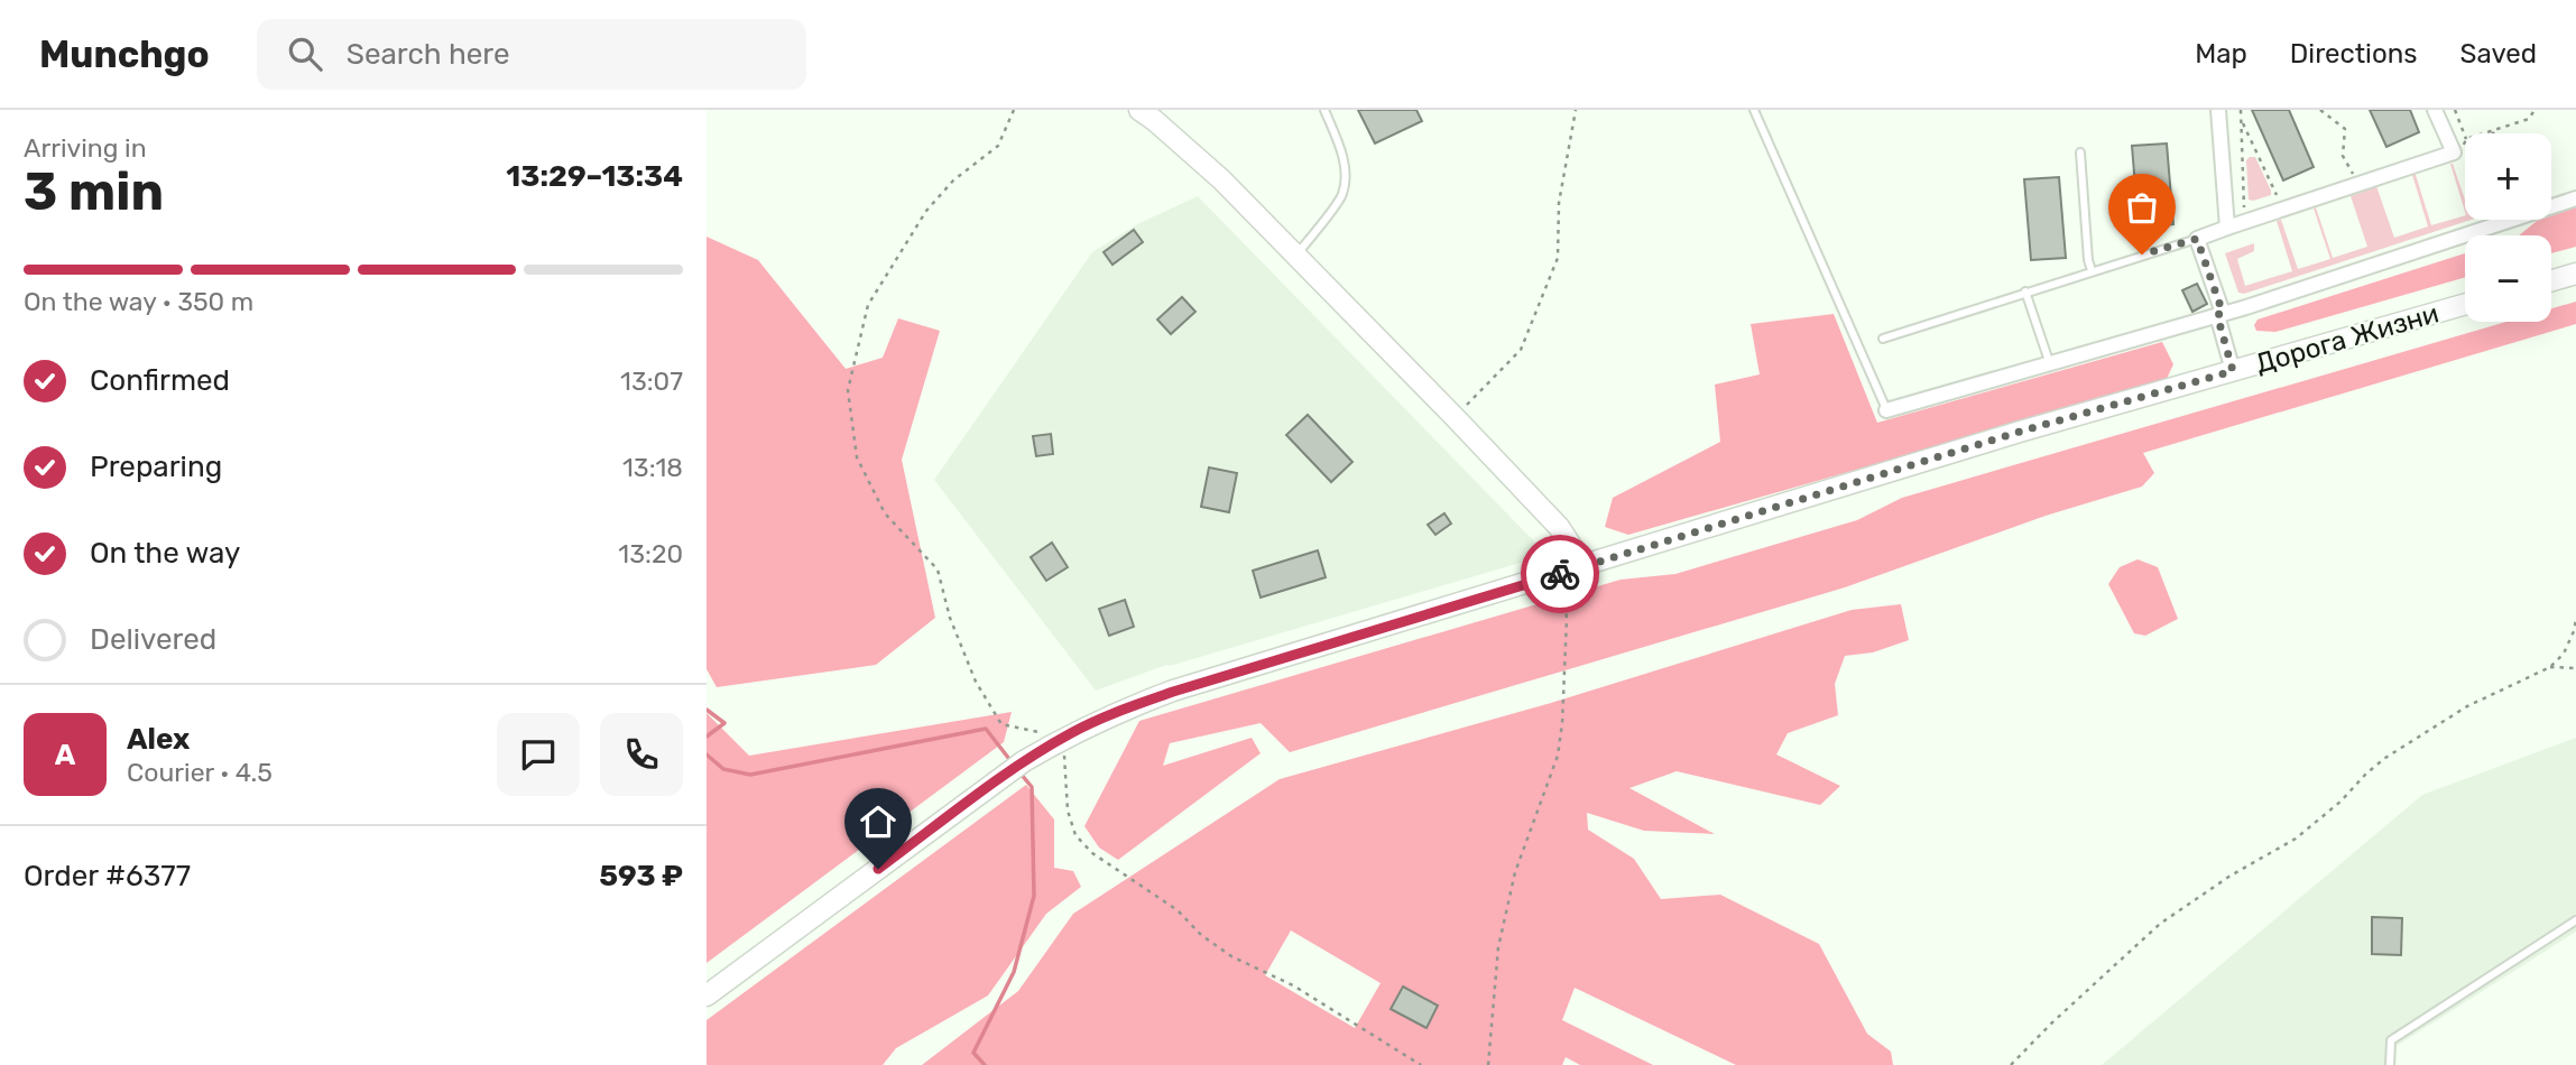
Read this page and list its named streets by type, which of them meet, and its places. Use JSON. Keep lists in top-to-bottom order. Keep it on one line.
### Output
{"streets":{"main road":["Дорога Жизни"]},"page":{"header":"Munchgo","search":"Search here","nav":["Map","Directions","Saved"],"heading":["3 min","Arriving in","13:29–13:34"],"panel":["Alex","Courier · 4.5","Order #6377","593 ₽"],"map_buttons":["+","−"],"bar":"On the way · 350 m","list":[["Confirmed","13:07"],["Preparing","13:18"],["On the way","13:20"],"Delivered"],"round":"A"}}
